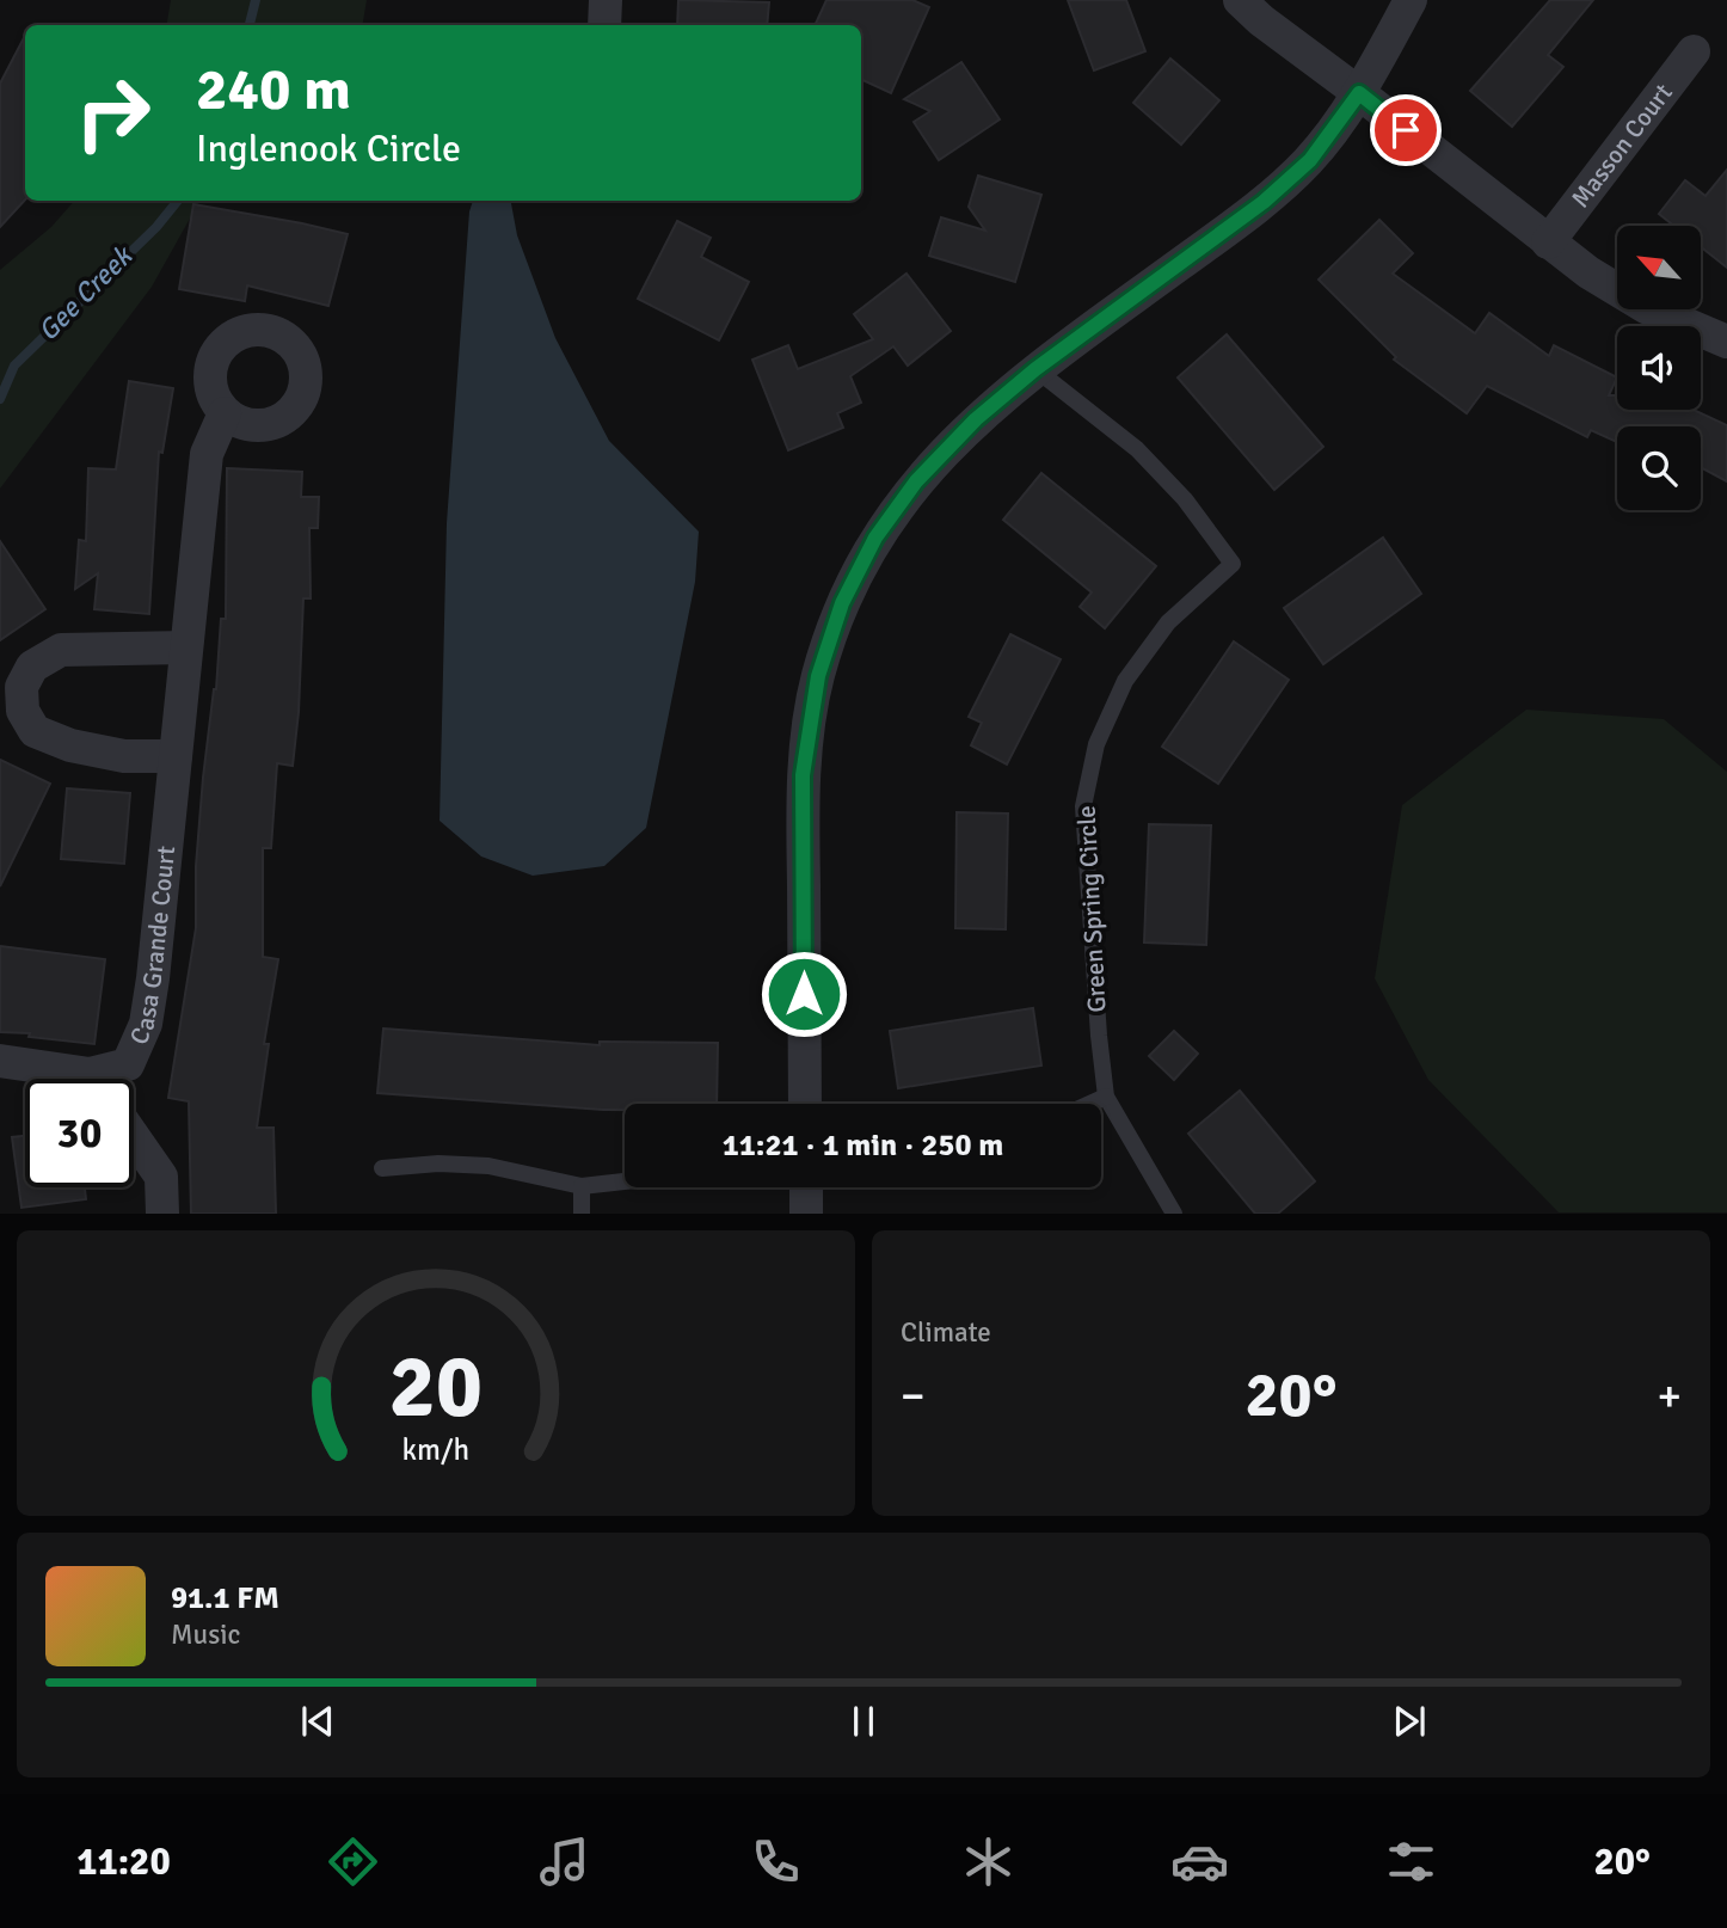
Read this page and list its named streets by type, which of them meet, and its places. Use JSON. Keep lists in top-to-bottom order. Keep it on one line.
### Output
{"streets":{"street":["Masson Court","Casa Grande Court"],"lane":["Green Spring Circle"]},"water":["Gee Creek"],"north":"top left","page":{"turn":["240 m","Inglenook Circle"],"limit":"30","trip":"11:21 · 1 min · 250 m","tile":"Climate","heat":["−","20°","+"],"song":["91.1 FM","Music"],"tabs":["11:20","20°"],"gauge":["20","km/h"]}}
